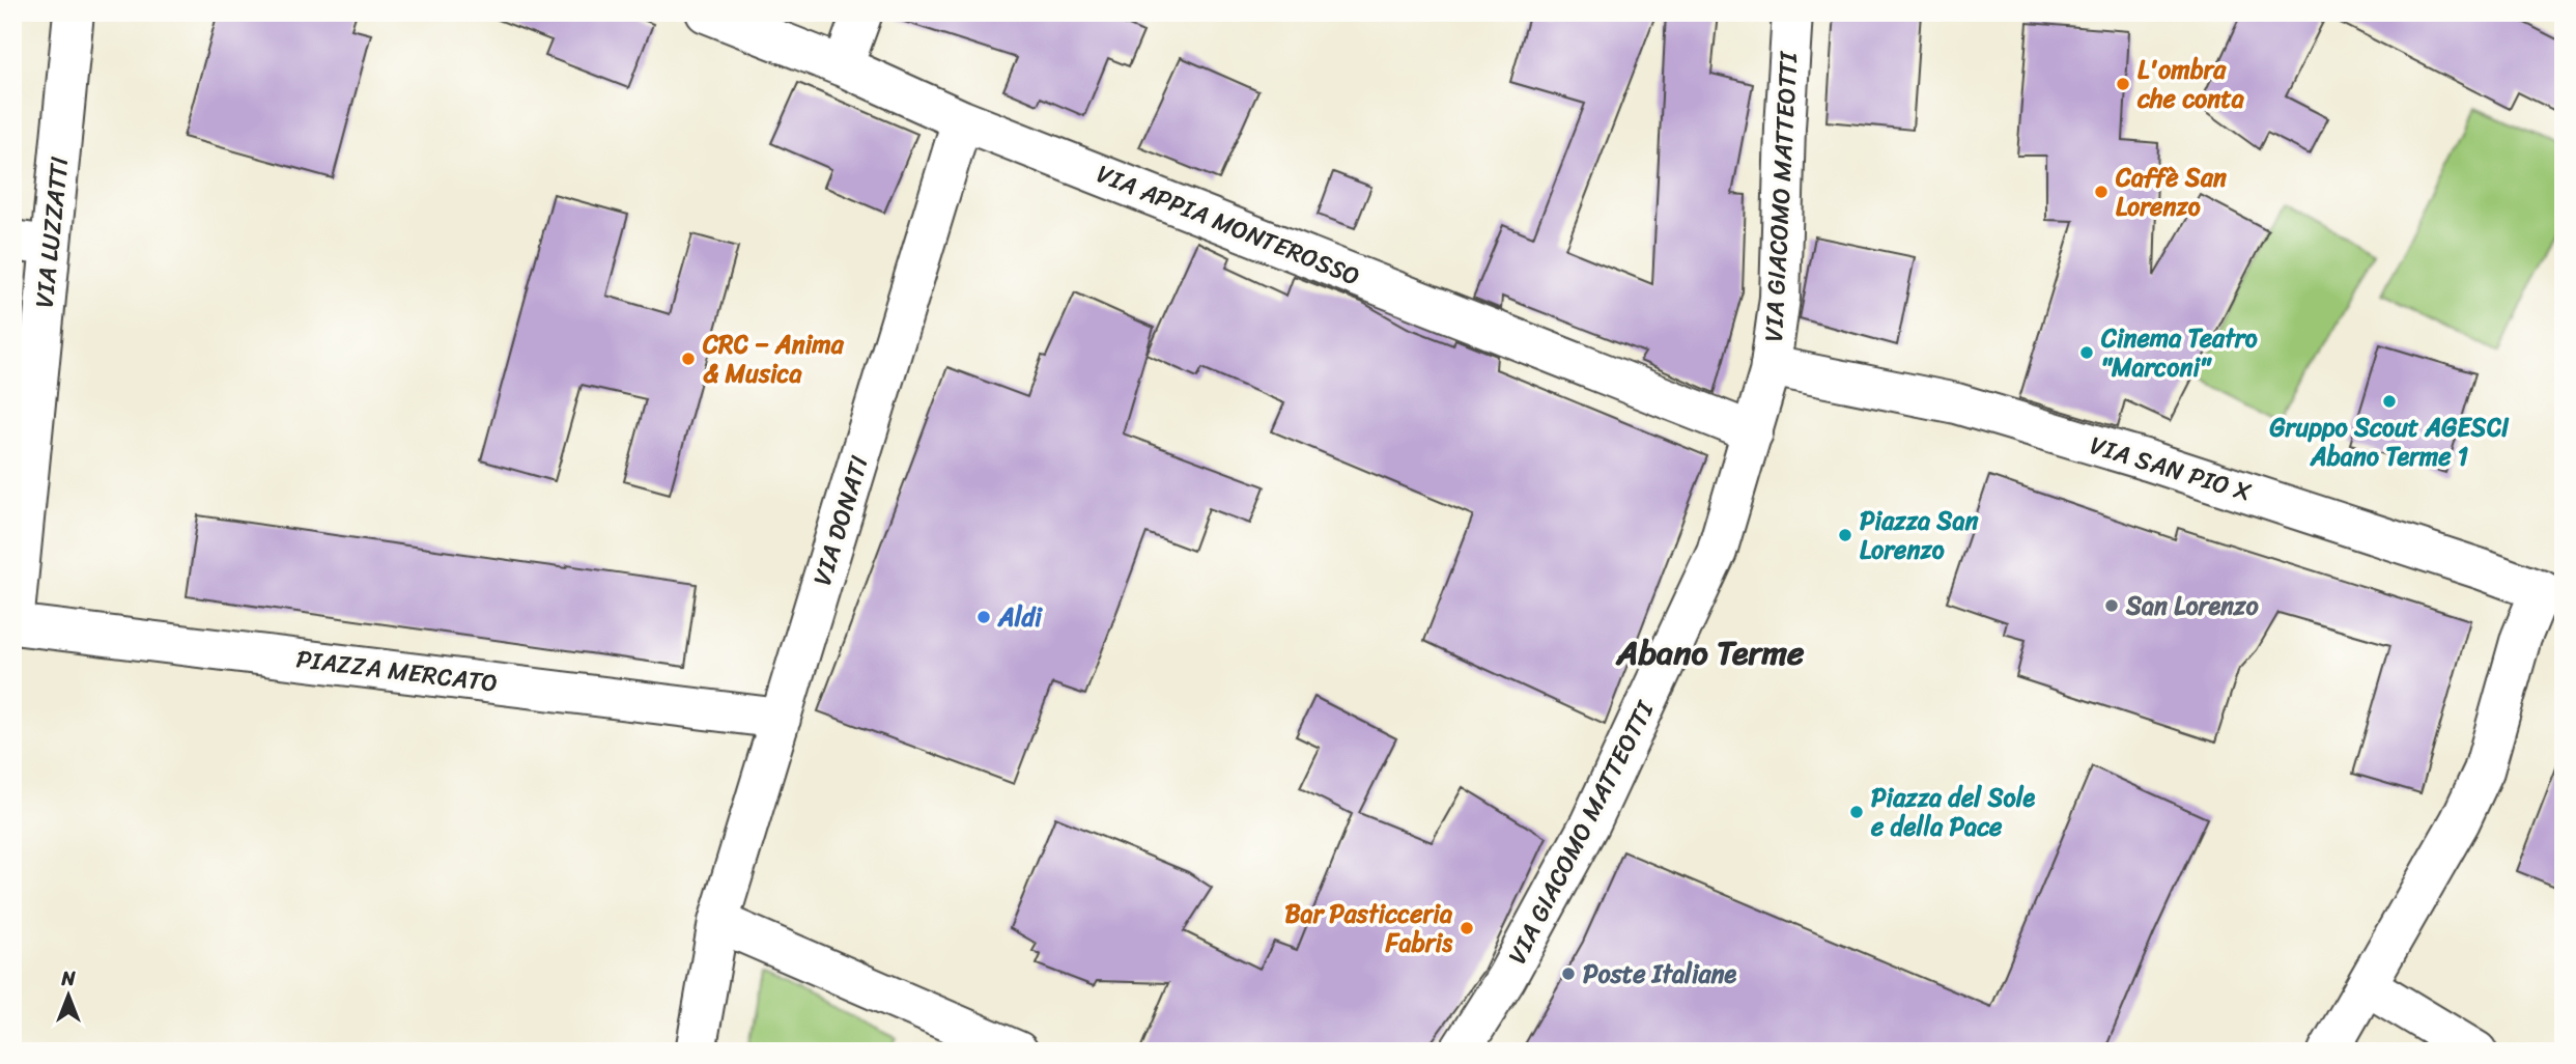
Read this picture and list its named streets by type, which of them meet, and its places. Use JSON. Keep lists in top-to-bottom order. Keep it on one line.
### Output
{"streets":{"street":["VIA GIACOMO MATTEOTTI","VIA APPIA MONTEROSSO","VIA LUZZATTI","VIA SAN PIO X","VIA DONATI","PIAZZA MERCATO"]},"crossings":[["VIA GIACOMO MATTEOTTI","VIA APPIA MONTEROSSO"],["VIA GIACOMO MATTEOTTI","VIA SAN PIO X"],["VIA APPIA MONTEROSSO","VIA DONATI"],["VIA LUZZATTI","PIAZZA MERCATO"],["VIA DONATI","PIAZZA MERCATO"]],"districts":["Abano Terme"],"places":["L'ombra che conta","Caffè San Lorenzo","Cinema Teatro \"Marconi\"","CRC – Anima & Musica","Gruppo Scout AGESCI Abano Terme 1","Piazza San Lorenzo","San Lorenzo","Aldi","Piazza del Sole e della Pace","Bar Pasticceria Fabris","Poste Italiane"],"north":"top"}
